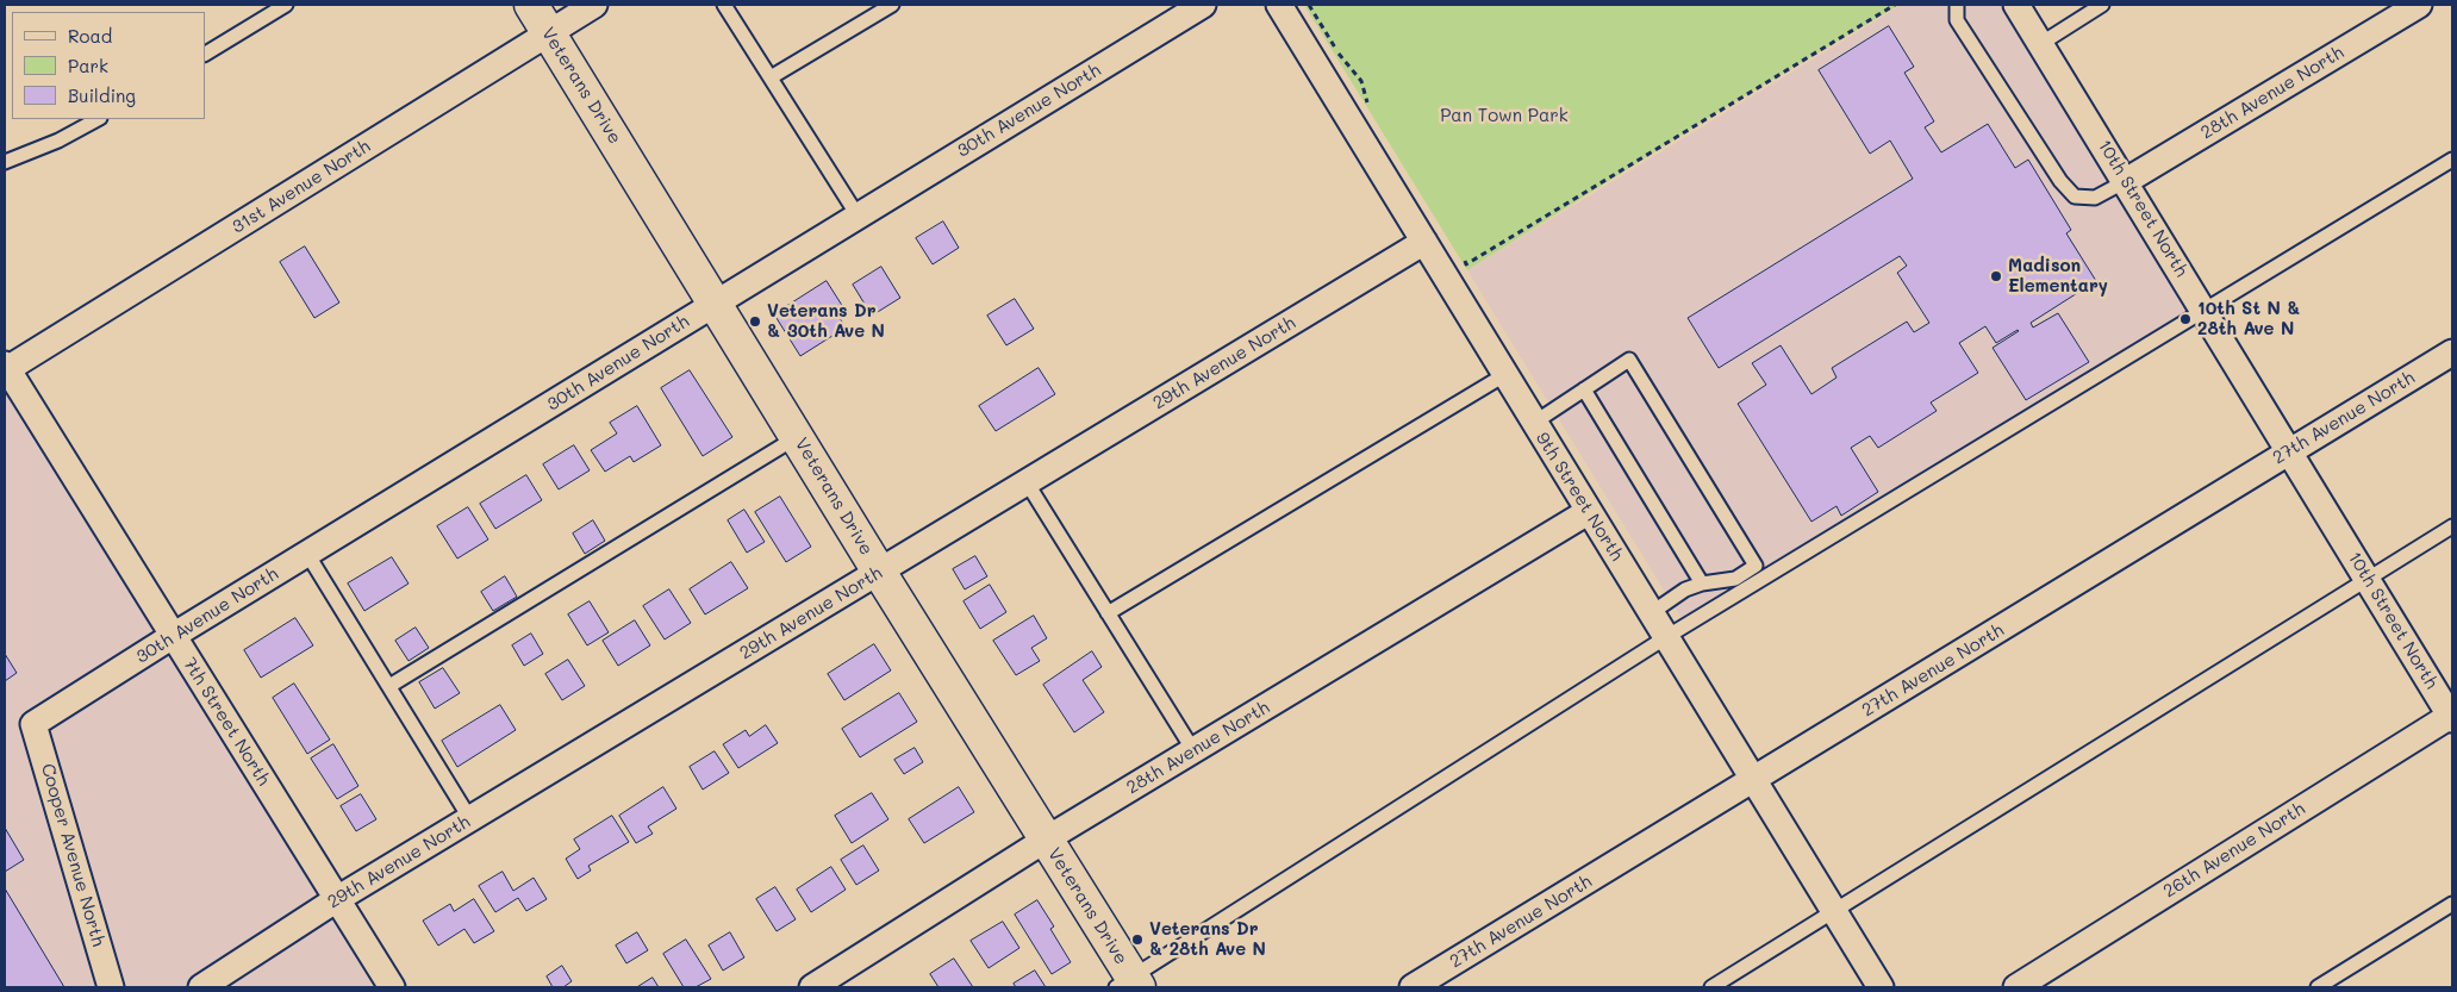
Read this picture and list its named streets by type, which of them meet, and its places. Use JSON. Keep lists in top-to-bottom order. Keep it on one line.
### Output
{"streets":{"main road":["Veterans Drive"],"street":["28th Avenue North","30th Avenue North","31st Avenue North","10th Street North","29th Avenue North","27th Avenue North","9th Street North","7th Street North","26th Avenue North","Cooper Avenue North"]},"crossings":[["Veterans Drive","28th Avenue North"],["Veterans Drive","30th Avenue North"],["Veterans Drive","31st Avenue North"],["Veterans Drive","29th Avenue North"],["28th Avenue North","10th Street North"],["28th Avenue North","9th Street North"],["30th Avenue North","7th Street North"],["30th Avenue North","Cooper Avenue North"],["31st Avenue North","7th Street North"],["10th Street North","27th Avenue North"],["10th Street North","26th Avenue North"],["29th Avenue North","9th Street North"],["29th Avenue North","7th Street North"],["27th Avenue North","9th Street North"]],"parks":["Pan Town Park"],"places":["Madison Elementary","10th St N & 28th Ave N","Veterans Dr & 30th Ave N","Veterans Dr & 28th Ave N"],"legend":["Road","Park","Building"]}
